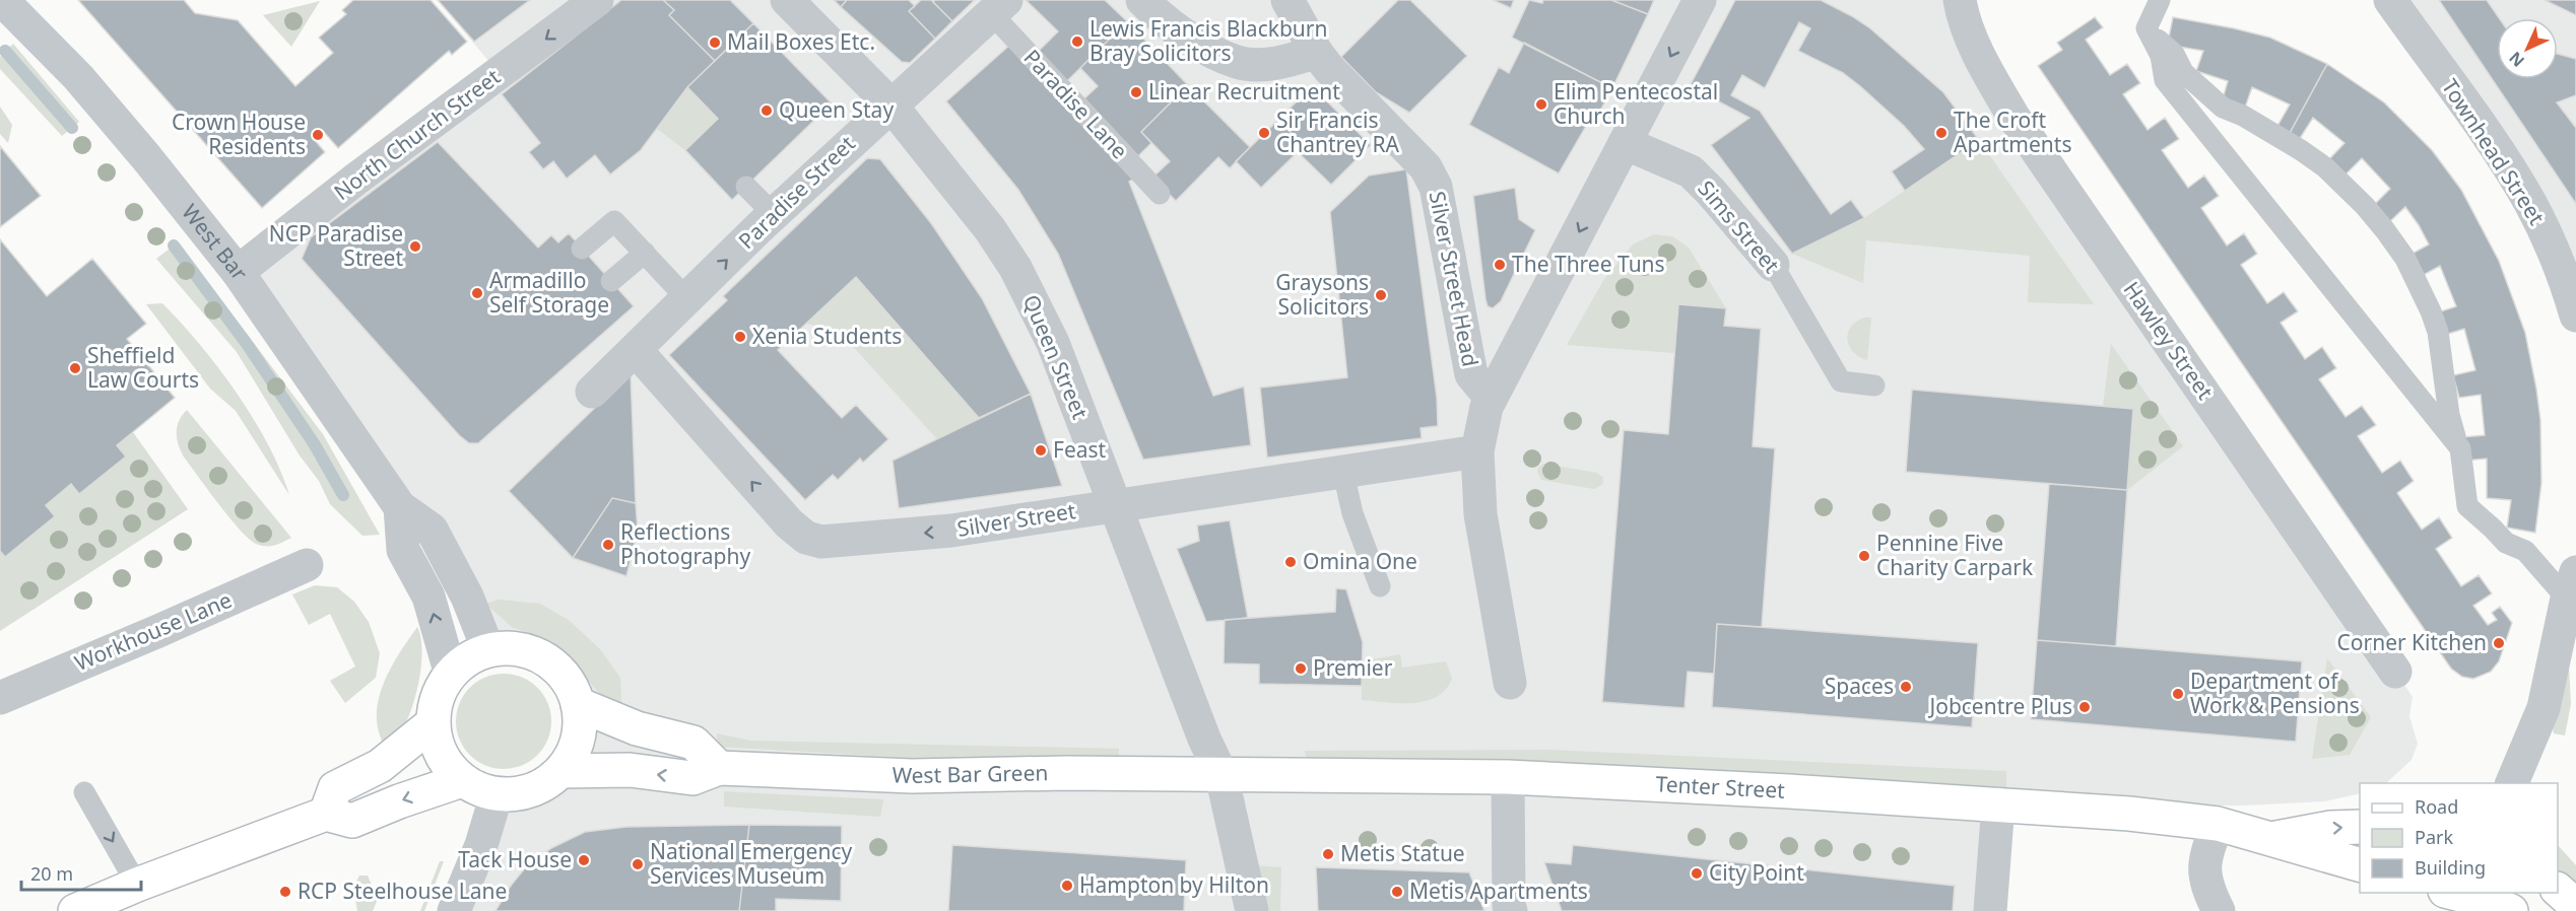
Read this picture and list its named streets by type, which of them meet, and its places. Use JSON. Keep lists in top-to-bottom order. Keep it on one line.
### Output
{"streets":{"main road":["West Bar Green","Tenter Street"],"street":["North Church Street","Townhead Street","Paradise Street","Sims Street","West Bar","Silver Street Head","Hawley Street","Queen Street","Silver Street","Workhouse Lane"],"lane":["Paradise Lane"]},"crossings":[["Paradise Lane","Paradise Street"],["North Church Street","West Bar"],["Paradise Street","Queen Street"],["Paradise Street","Silver Street"],["Sims Street","Silver Street Head"],["West Bar","West Bar Green"],["Silver Street Head","Silver Street"],["Queen Street","Silver Street"],["Queen Street","West Bar Green"],["Queen Street","Tenter Street"],["West Bar Green","Tenter Street"]],"one_way":["North Church Street","Silver Street Head","Silver Street"],"places":["Lewis Francis Blackburn Bray Solicitors","Mail Boxes Etc.","Linear Recruitment","Elim Pentecostal Church","Queen Stay","Sir Francis Chantrey RA","The Croft Apartments","Crown House Residents","NCP Paradise Street","The Three Tuns","Armadillo Self Storage","Graysons Solicitors","Xenia Students","Sheffield Law Courts","Feast","Reflections Photography","Pennine Five Charity Carpark","Omina One","Corner Kitchen","Premier","Spaces","Department of Work & Pensions","Jobcentre Plus","Metis Statue","Tack House","National Emergency Services Museum","City Point","Hampton by Hilton","RCP Steelhouse Lane","Metis Apartments"],"legend":["Road","Park","Building"],"scale_bar":"20 m","north":"bottom left"}
